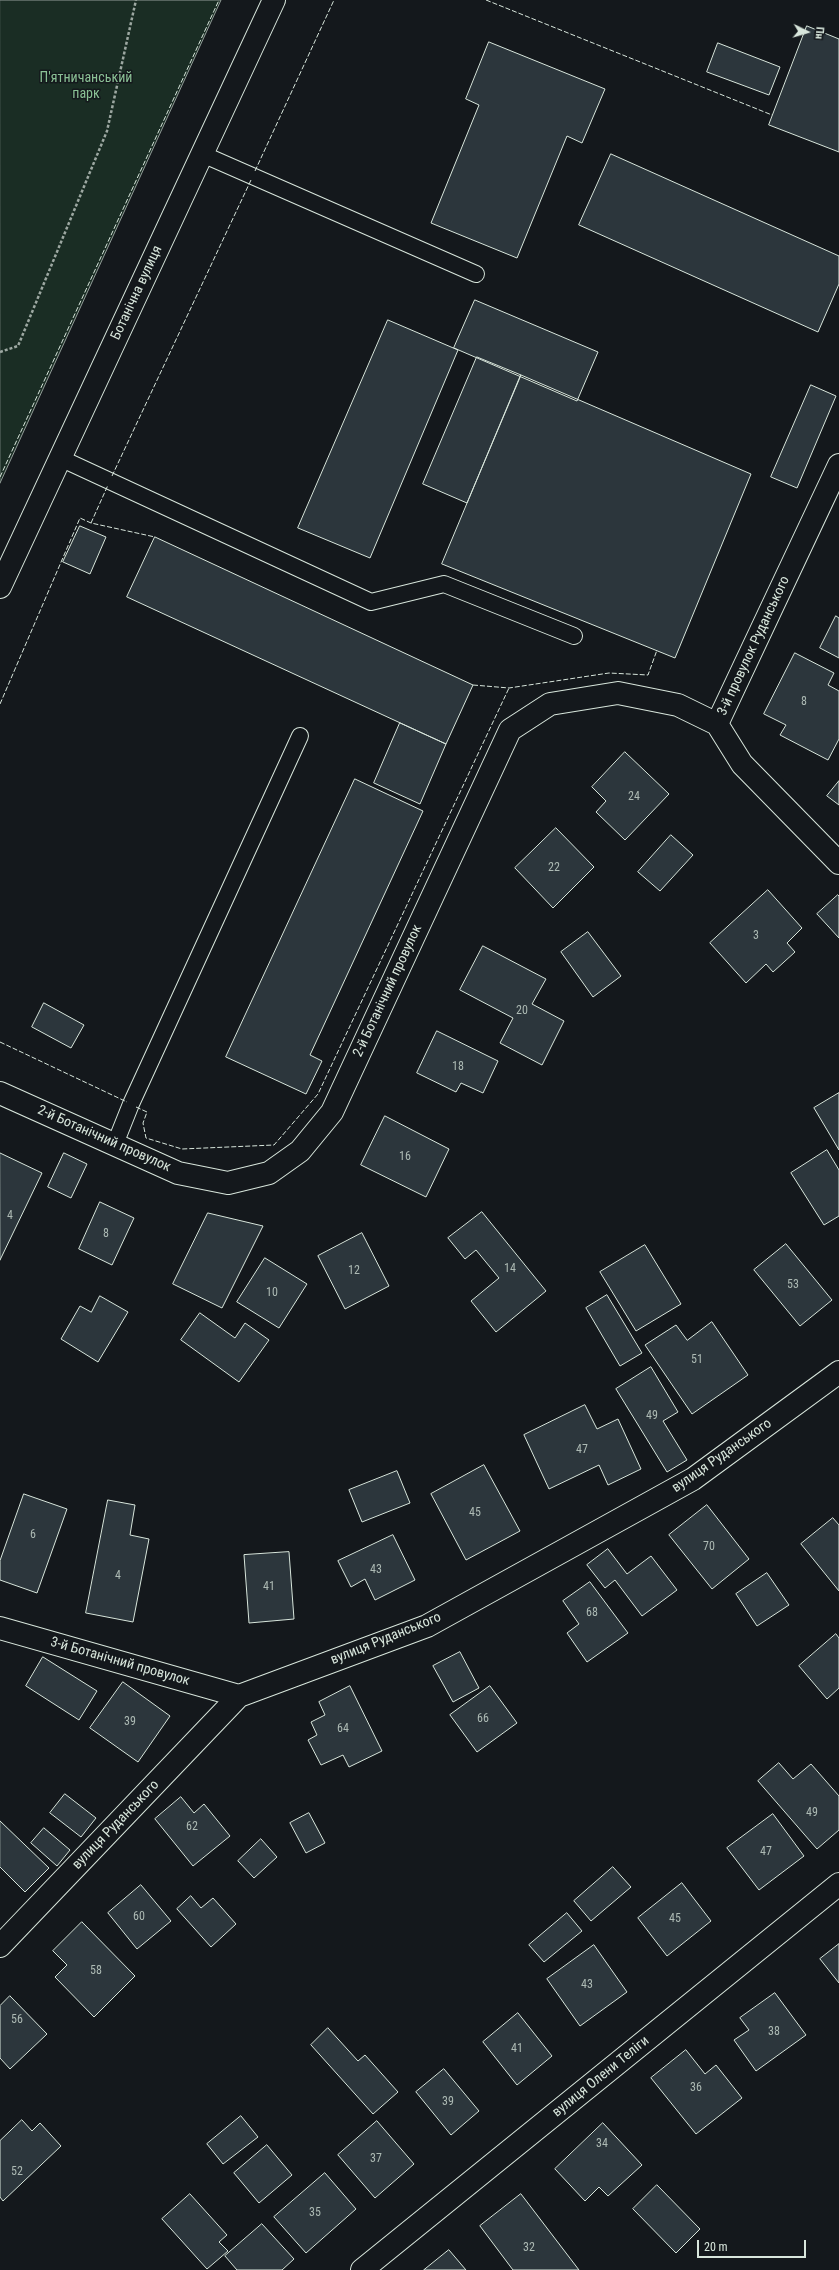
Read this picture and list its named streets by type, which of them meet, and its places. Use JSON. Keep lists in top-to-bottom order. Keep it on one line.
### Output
{"streets":{"street":["Ботанічна вулиця","3-й провулок Руданського","2-й Ботанічний провулок","вулиця Руданського","3-й Ботанічний провулок","вулиця Олени Теліги"]},"crossings":[["3-й провулок Руданського","2-й Ботанічний провулок"],["вулиця Руданського","3-й Ботанічний провулок"]],"parks":["П'ятничанський парк"],"house_numbers":["8","24","22","3","20","18","16","4","8","14","12","53","10","51","49","47","45","6","70","43","4","41","68","66","39","64","49","62","47","60","45","58","43","56","38","41","36","39","34","37","52","35","32"],"scale_bar":"20 m","north":"right"}
